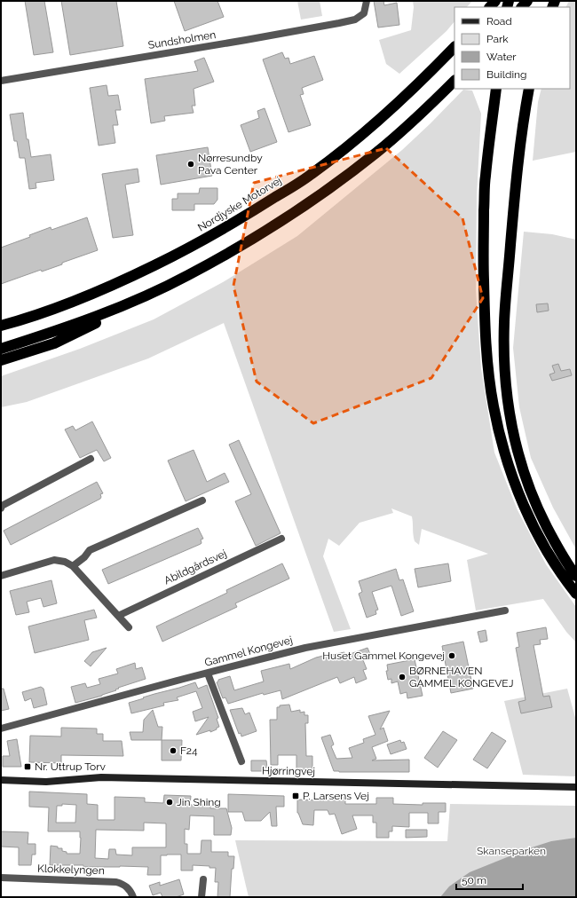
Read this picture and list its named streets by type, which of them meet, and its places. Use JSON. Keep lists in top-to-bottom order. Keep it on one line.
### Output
{"streets":{"highway":["Nordjyske Motorvej"],"main road":["Hjørringvej"],"street":["Sundsholmen","Abildgårdsvej","Gammel Kongevej","Klokkelyngen"]},"parks":["Skanseparken"],"places":{"other":["Nørresundby Pava Center","Huset Gammel Kongevej","BØRNEHAVEN GAMMEL KONGEVEJ","F24","Jin Shing"],"transit":["Nr. Uttrup Torv","P. Larsens Vej"]},"legend":["Road","Park","Water","Building"],"scale_bar":"50 m"}
